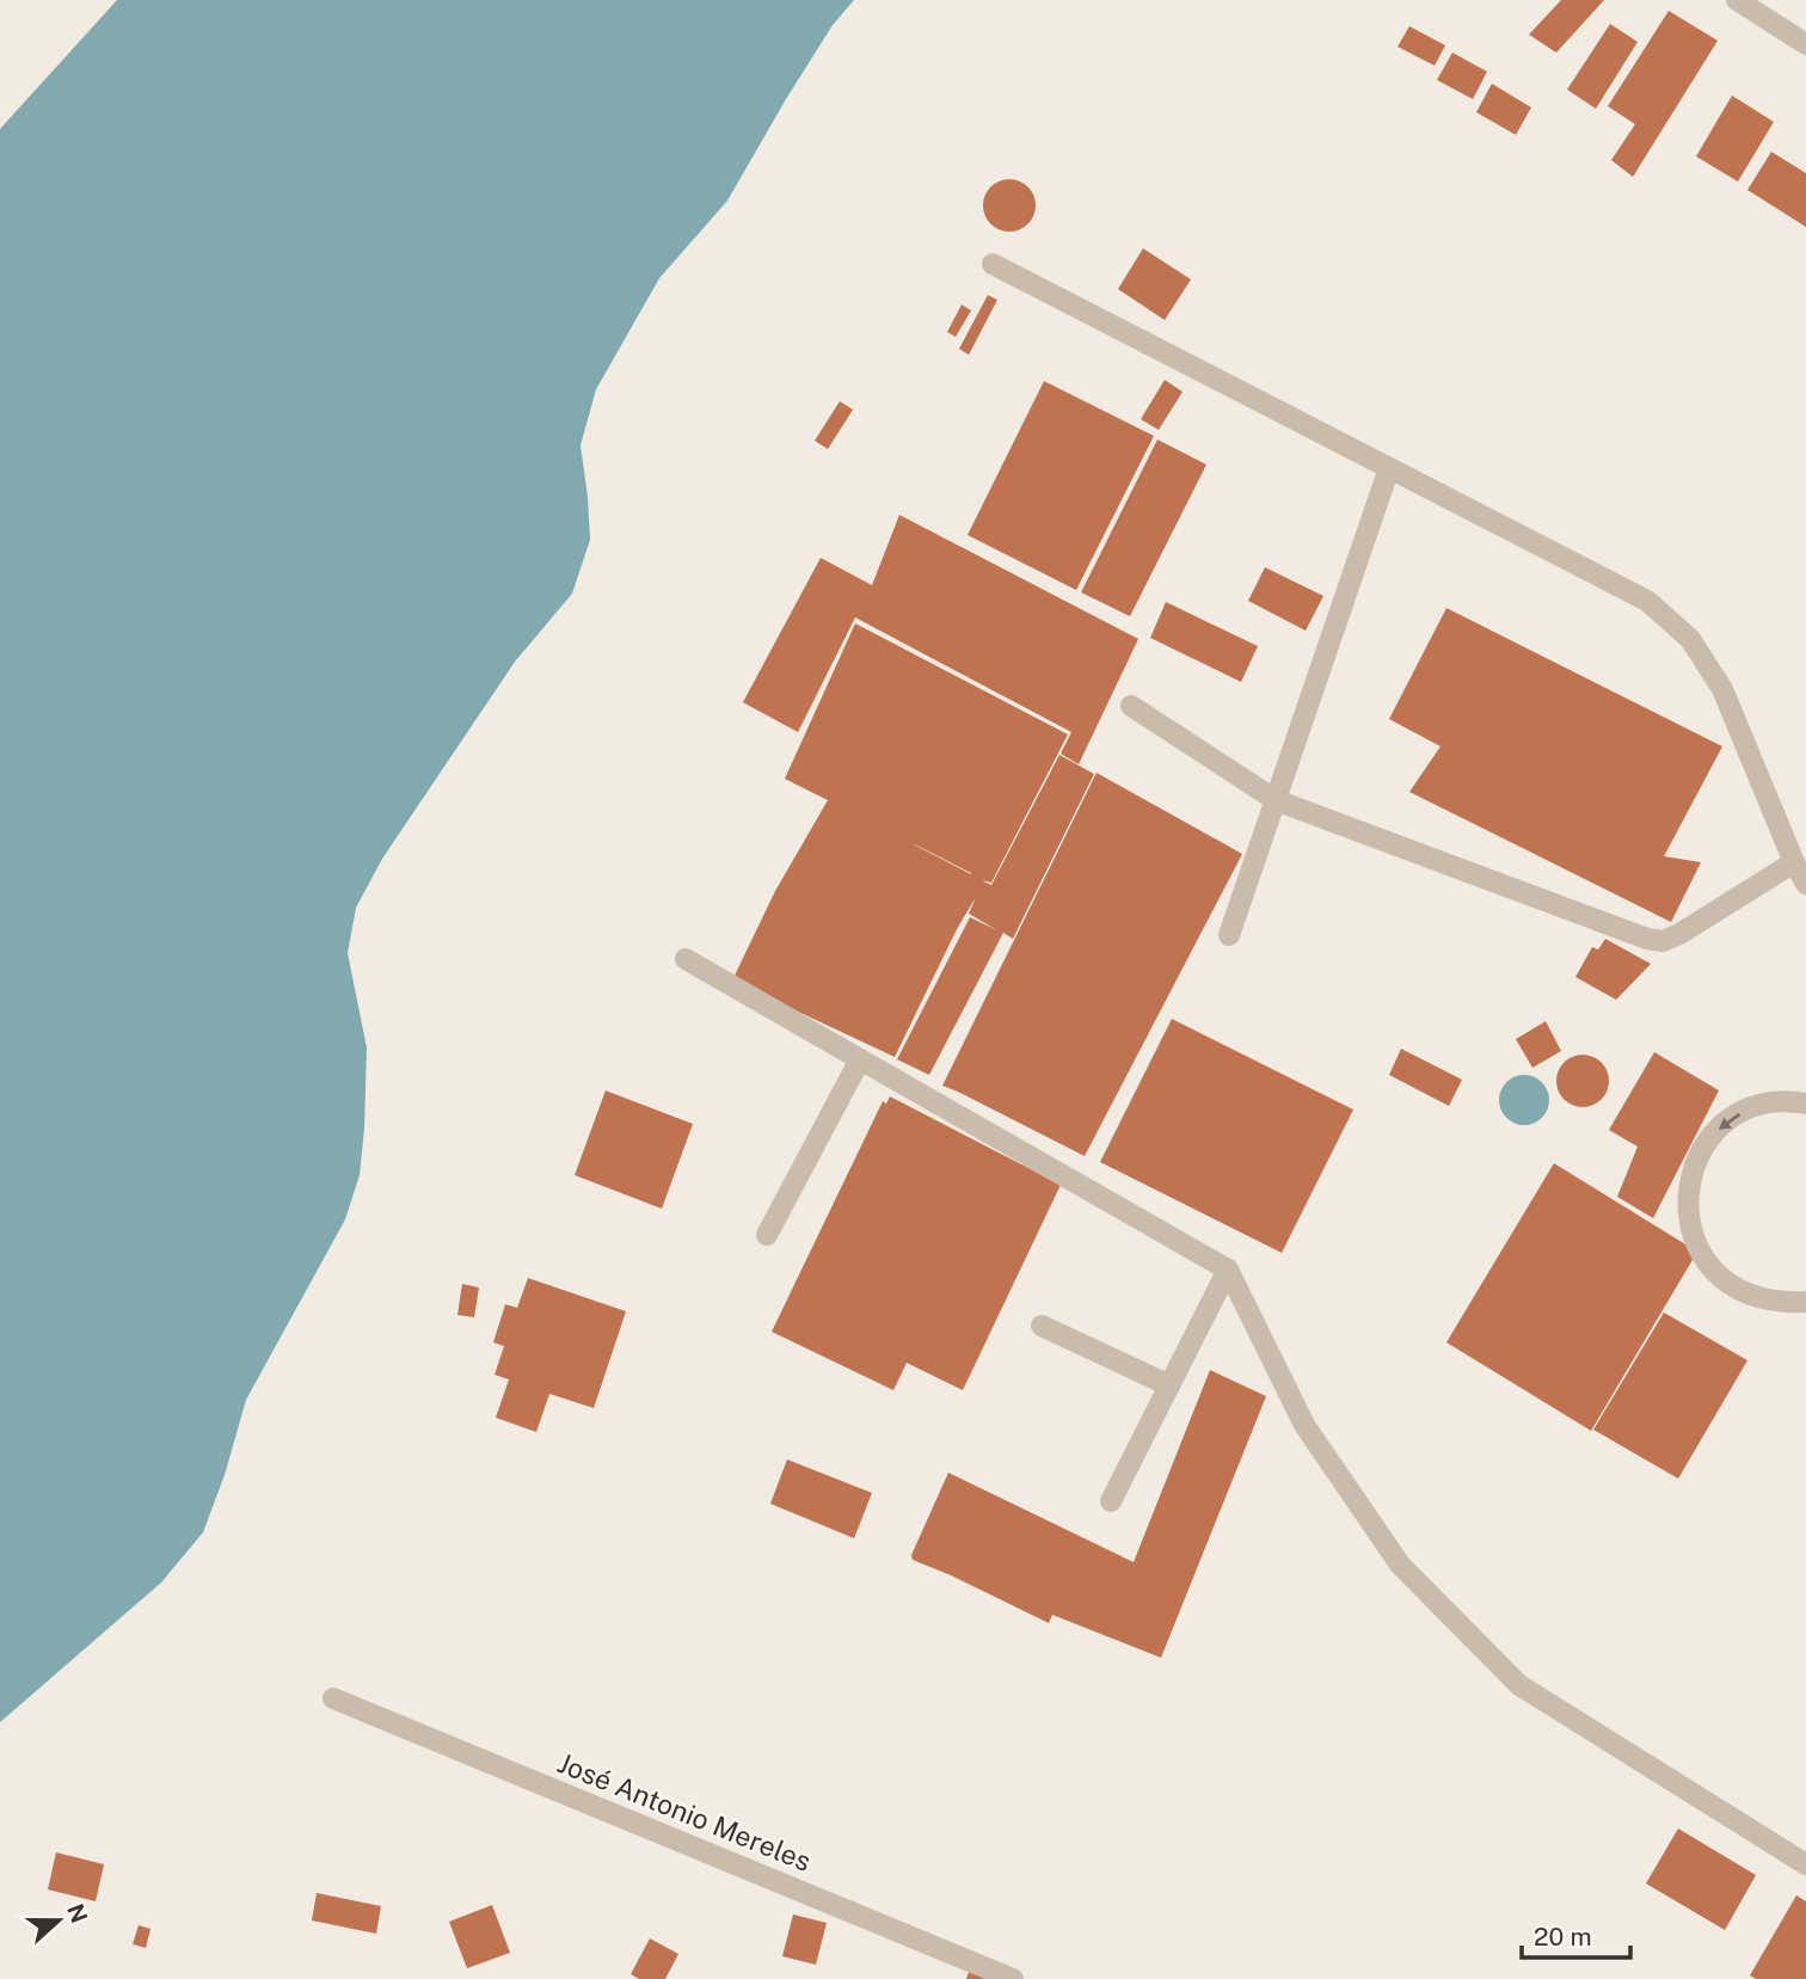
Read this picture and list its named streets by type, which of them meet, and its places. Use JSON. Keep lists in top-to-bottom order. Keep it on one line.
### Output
{"streets":{"street":["José Antonio Mereles"]},"scale_bar":"20 m","north":"right"}
